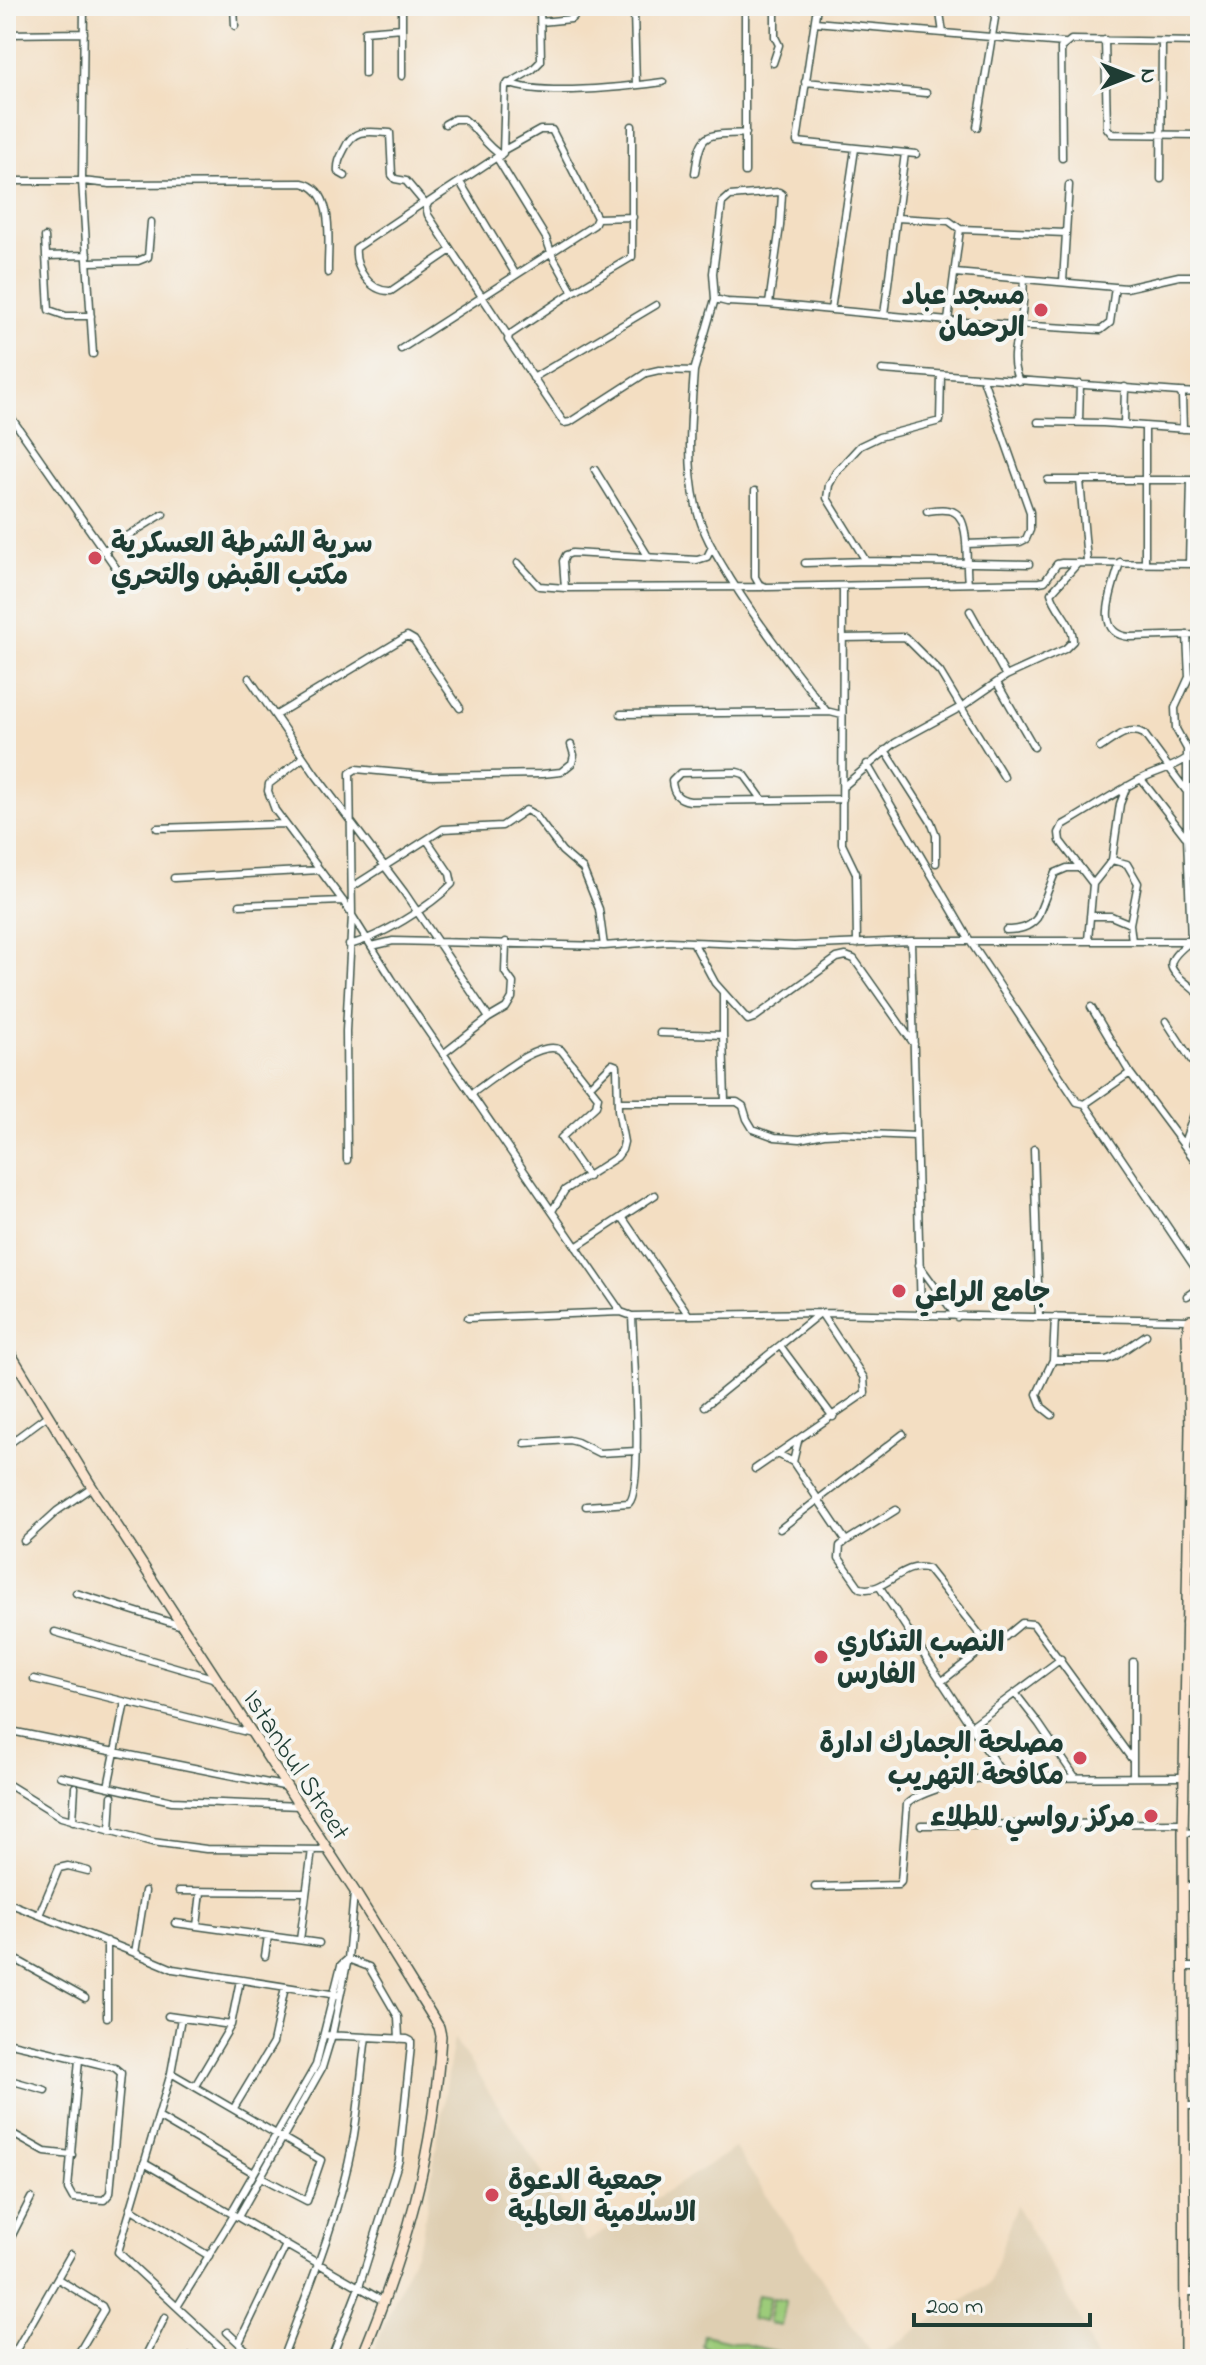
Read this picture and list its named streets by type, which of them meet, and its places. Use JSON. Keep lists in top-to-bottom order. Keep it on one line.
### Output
{"streets":{"street":["Istanbul Street"]},"places":["مسجد عباد الرحمان","سرية الشرطة العسكرية مكتب القبض والتحري","جامع الراعي","النصب التذكاري الفارس","مصلحة الجمارك ادارة مكافحة التهريب","مركز رواسي للطلاء","جمعية الدعوة الاسلامية العالمية"],"scale_bar":"200 m","north":"right"}
